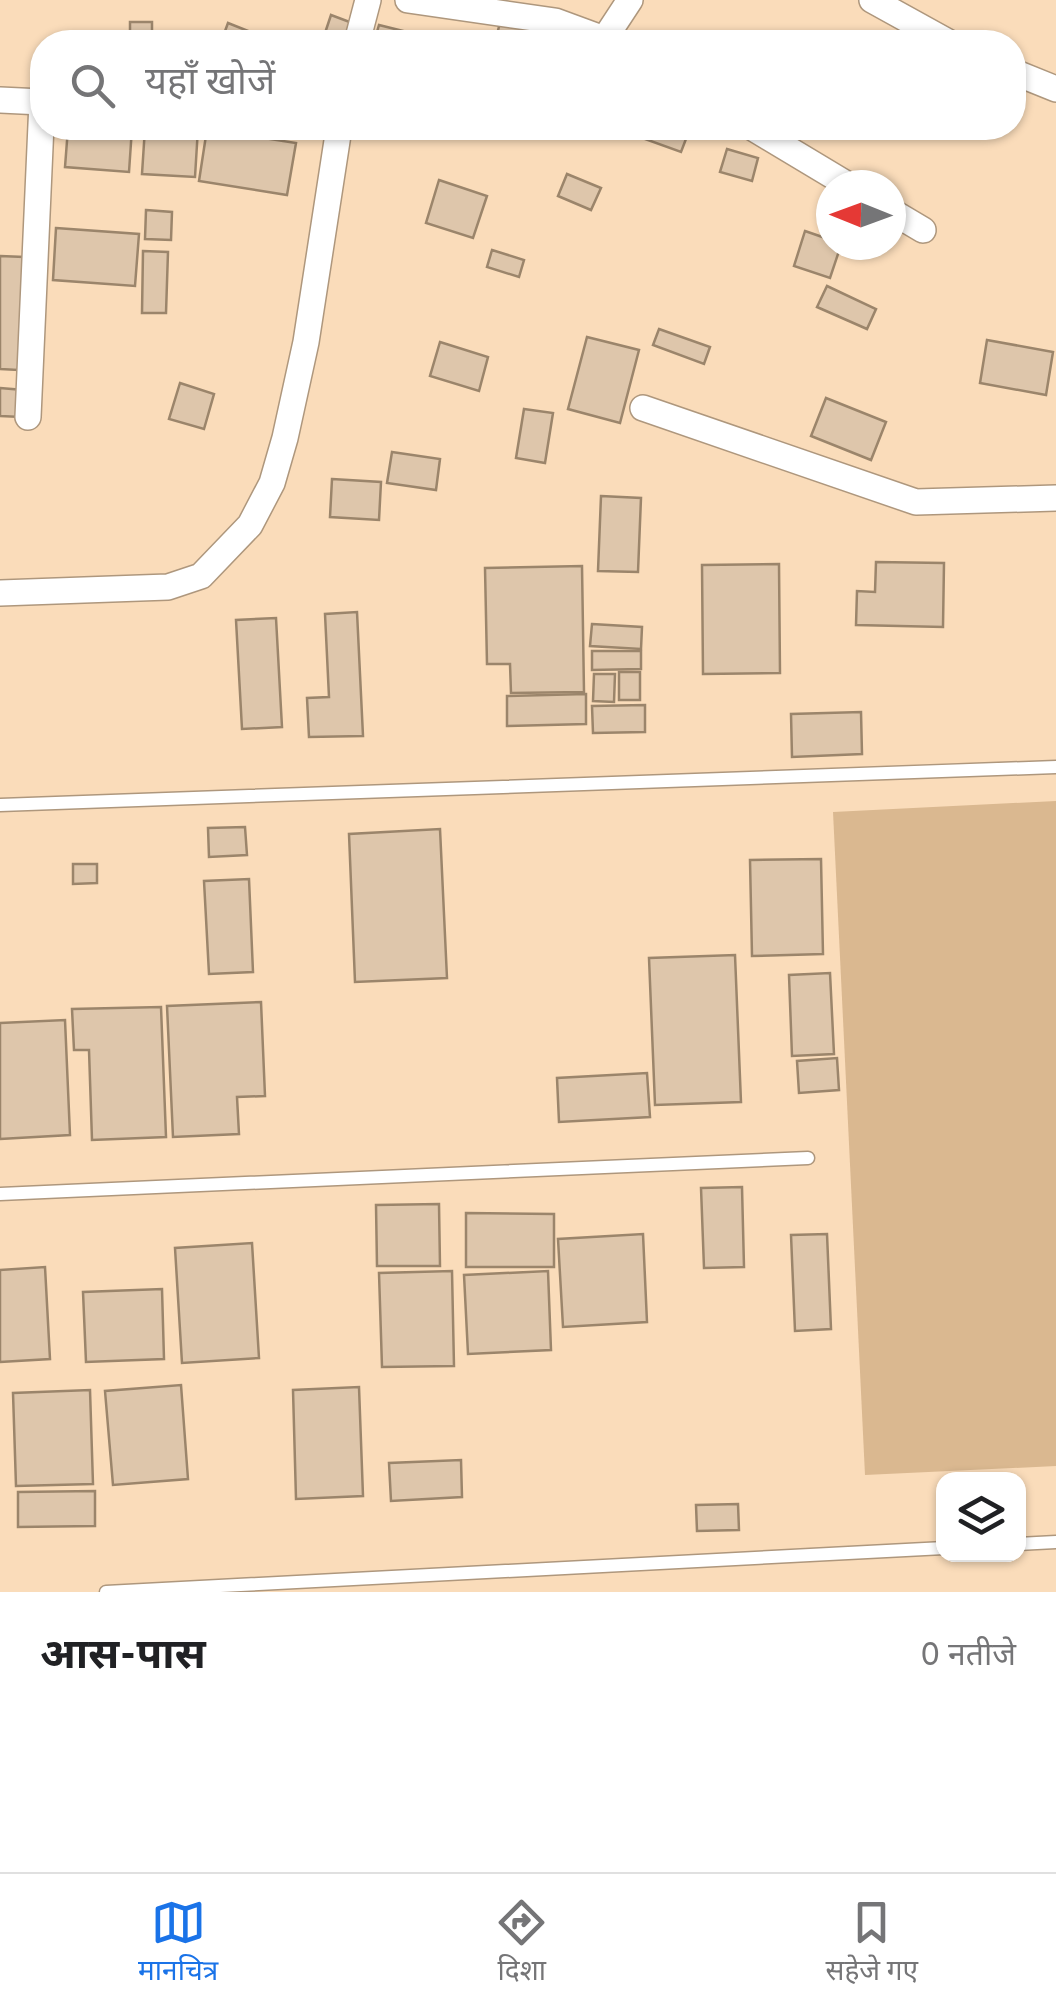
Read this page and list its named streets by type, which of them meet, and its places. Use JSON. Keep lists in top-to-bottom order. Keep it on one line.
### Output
{"north":"left","page":{"search":"यहाँ खोजें","heading":["आस-पास","0 नतीजे"],"nav":["मानचित्र","दिशा","सहेजे गए"]}}
